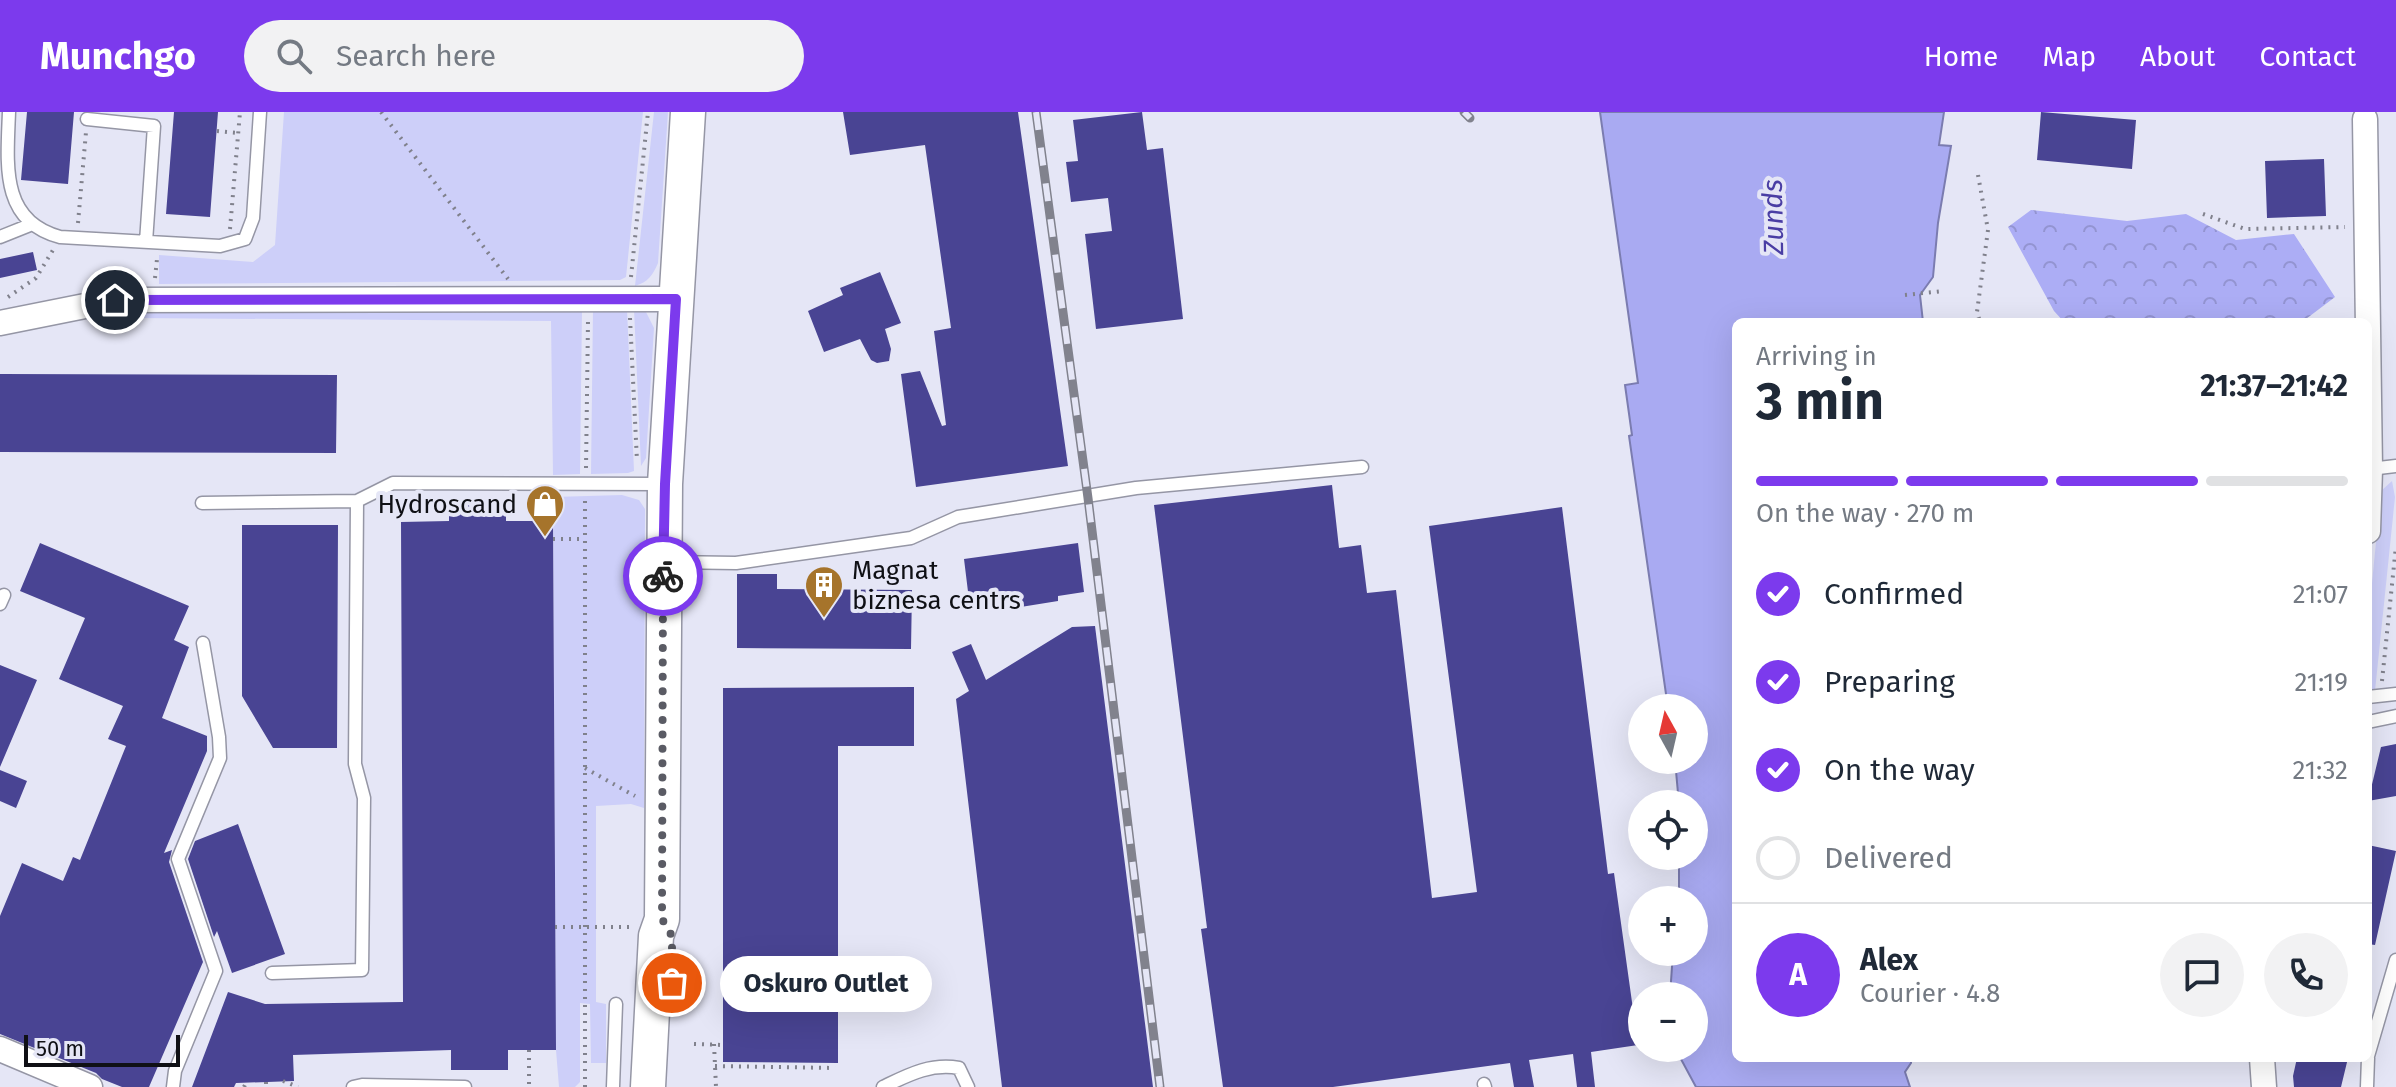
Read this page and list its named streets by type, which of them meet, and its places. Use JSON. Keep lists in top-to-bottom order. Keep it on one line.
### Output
{"water":["Zunds"],"places":{"shop":["Hydroscand"],"building":["Magnat biznesa centrs"],"other":["Oskuro Outlet"]},"scale_bar":"50 m","north":"top","page":{"header":"Munchgo","search":"Search here","nav":["Home","Map","About","Contact"],"heading":["3 min","Arriving in","21:37–21:42"],"panel":["Alex","Courier · 4.8"],"bar":"On the way · 270 m","list":[["Confirmed","21:07"],["Preparing","21:19"],["On the way","21:32"],"Delivered"],"map_buttons":["+","−"],"round":"A","bubble":"Oskuro Outlet","scale":"50 m"}}
